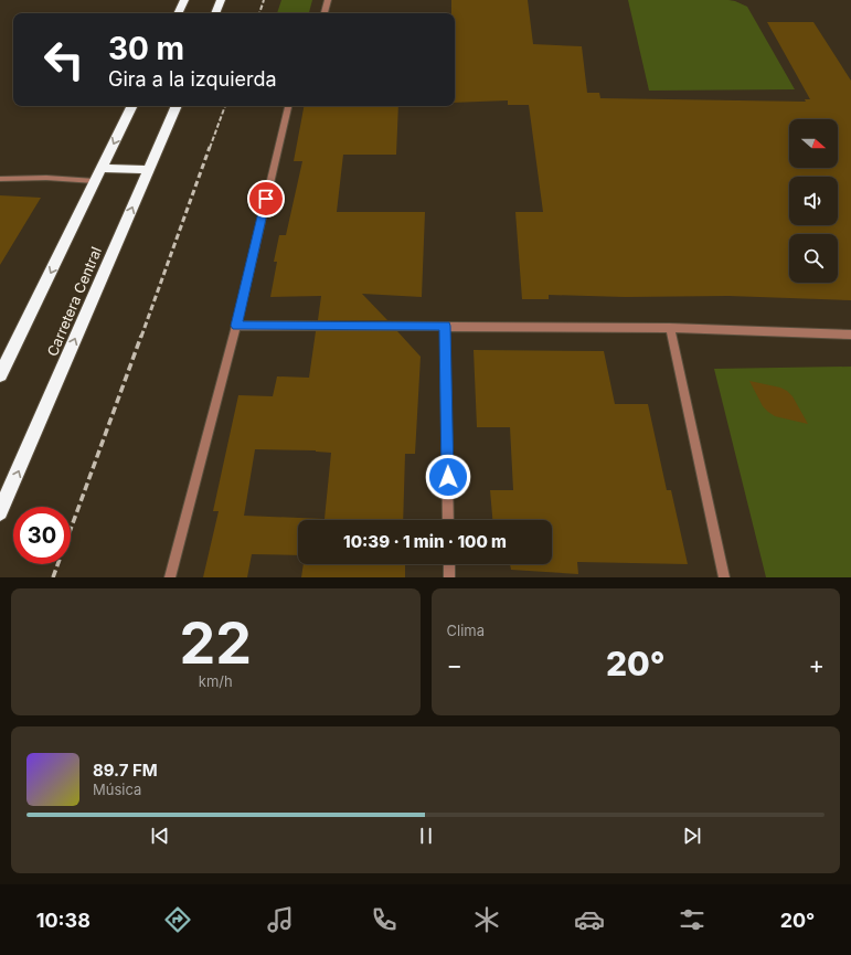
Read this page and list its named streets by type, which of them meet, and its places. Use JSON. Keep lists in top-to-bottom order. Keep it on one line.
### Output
{"streets":{"highway":["Carretera Central"]},"north":"right","page":{"turn":["30 m","Gira a la izquierda"],"limit":"30","trip":"10:39 · 1 min · 100 m","tile":[["22","km/h"],"Clima"],"heat":["−","20°","+"],"song":["89.7 FM","Música"],"tabs":["10:38","20°"]}}
